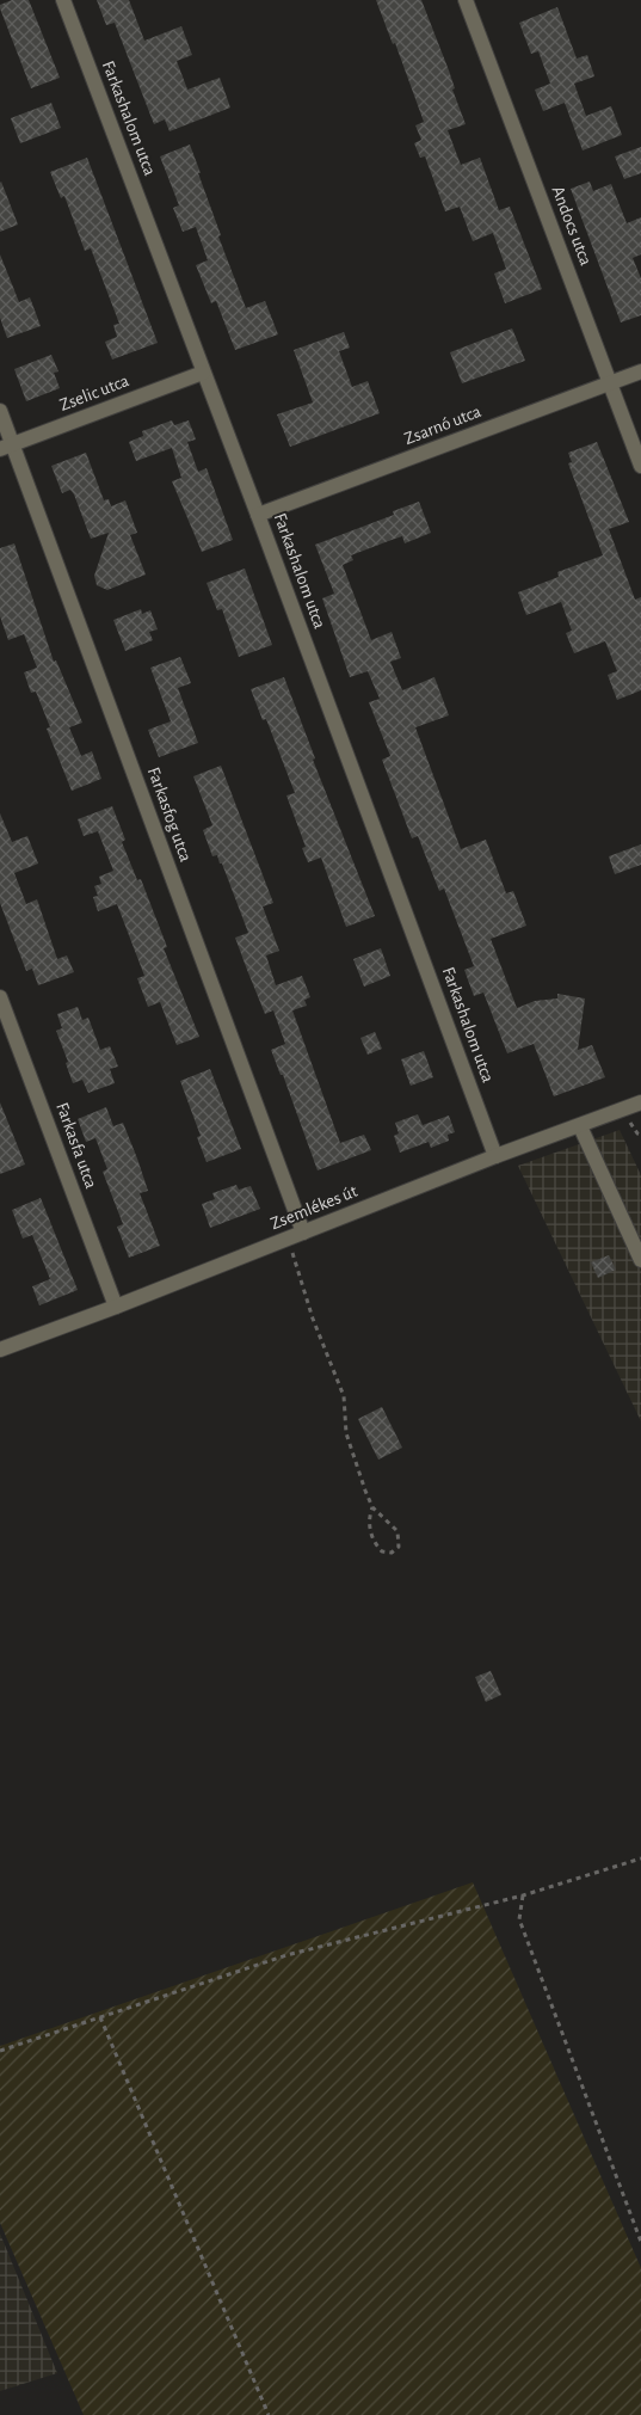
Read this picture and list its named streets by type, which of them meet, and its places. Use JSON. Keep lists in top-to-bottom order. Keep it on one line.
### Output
{"streets":{"street":["Farkashalom utca","Andocs utca","Zselic utca","Zsarnó utca","Farkasfog utca","Farkasfa utca","Zsemlékes út"]},"crossings":[["Farkashalom utca","Zselic utca"],["Farkashalom utca","Zsarnó utca"],["Farkashalom utca","Zsemlékes út"],["Andocs utca","Zsarnó utca"],["Zselic utca","Farkasfog utca"],["Farkasfog utca","Zsemlékes út"],["Farkasfa utca","Zsemlékes út"]]}
